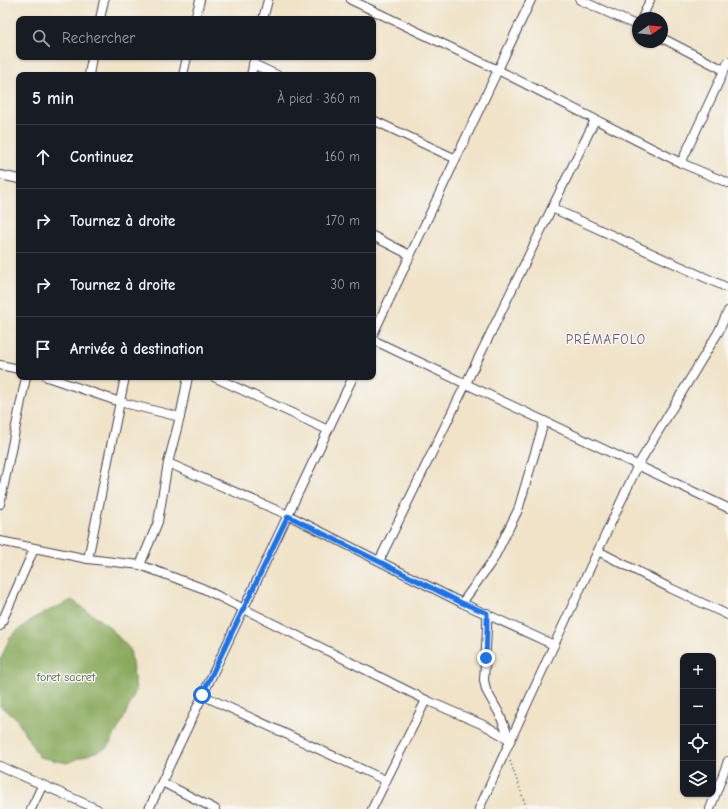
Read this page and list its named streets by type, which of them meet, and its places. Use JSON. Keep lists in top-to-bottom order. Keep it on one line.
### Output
{"districts":["PRÉMAFOLO"],"parks":["foret sacret"],"north":"right","page":{"search":"Rechercher","heading":["5 min","À pied · 360 m"],"list":[["Continuez","160 m"],["Tournez à droite","170 m"],["Tournez à droite","30 m"],"Arrivée à destination"],"map_buttons":["+","−"]}}
